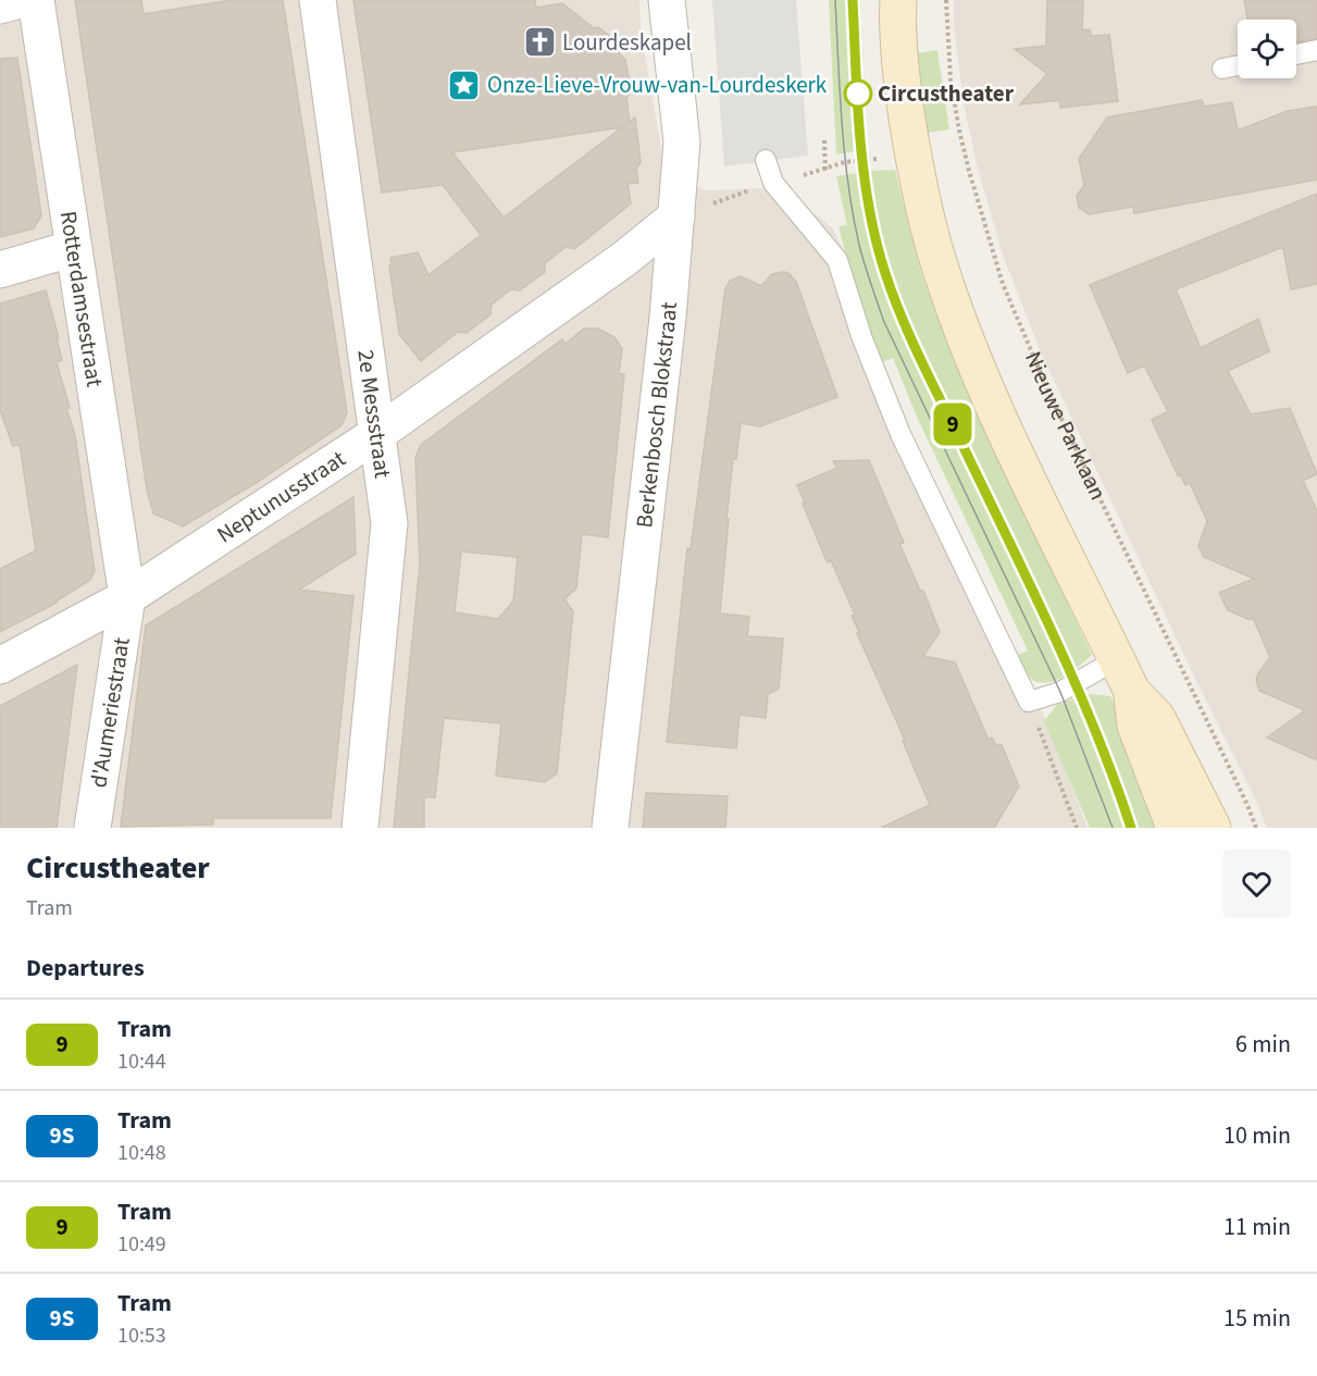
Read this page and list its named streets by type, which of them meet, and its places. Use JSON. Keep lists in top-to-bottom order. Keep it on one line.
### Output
{"streets":{"street":["Rotterdamsestraat","2e Messstraat","Berkenbosch Blokstraat","Neptunusstraat","d'Aumeriestraat"],"path":["Nieuwe Parklaan"]},"crossings":[["Rotterdamsestraat","Neptunusstraat"],["Rotterdamsestraat","d'Aumeriestraat"],["2e Messstraat","Neptunusstraat"],["Berkenbosch Blokstraat","Neptunusstraat"],["Neptunusstraat","d'Aumeriestraat"]],"places":{"church":["Lourdeskapel"],"place":["Onze-Lieve-Vrouw-van-Lourdeskerk"],"other":["Circustheater"]},"lines":["tram line 9"],"page":{"on_map":"9","heading":[["Circustheater","Tram"],"Departures"],"list":[{"mark":"9","name":"Tram","note":"10:44","value":"6 min"},{"mark":"9S","name":"Tram","note":"10:48","value":"10 min"},{"mark":"9","name":"Tram","note":"10:49","value":"11 min"},{"mark":"9S","name":"Tram","note":"10:53","value":"15 min"}]}}
